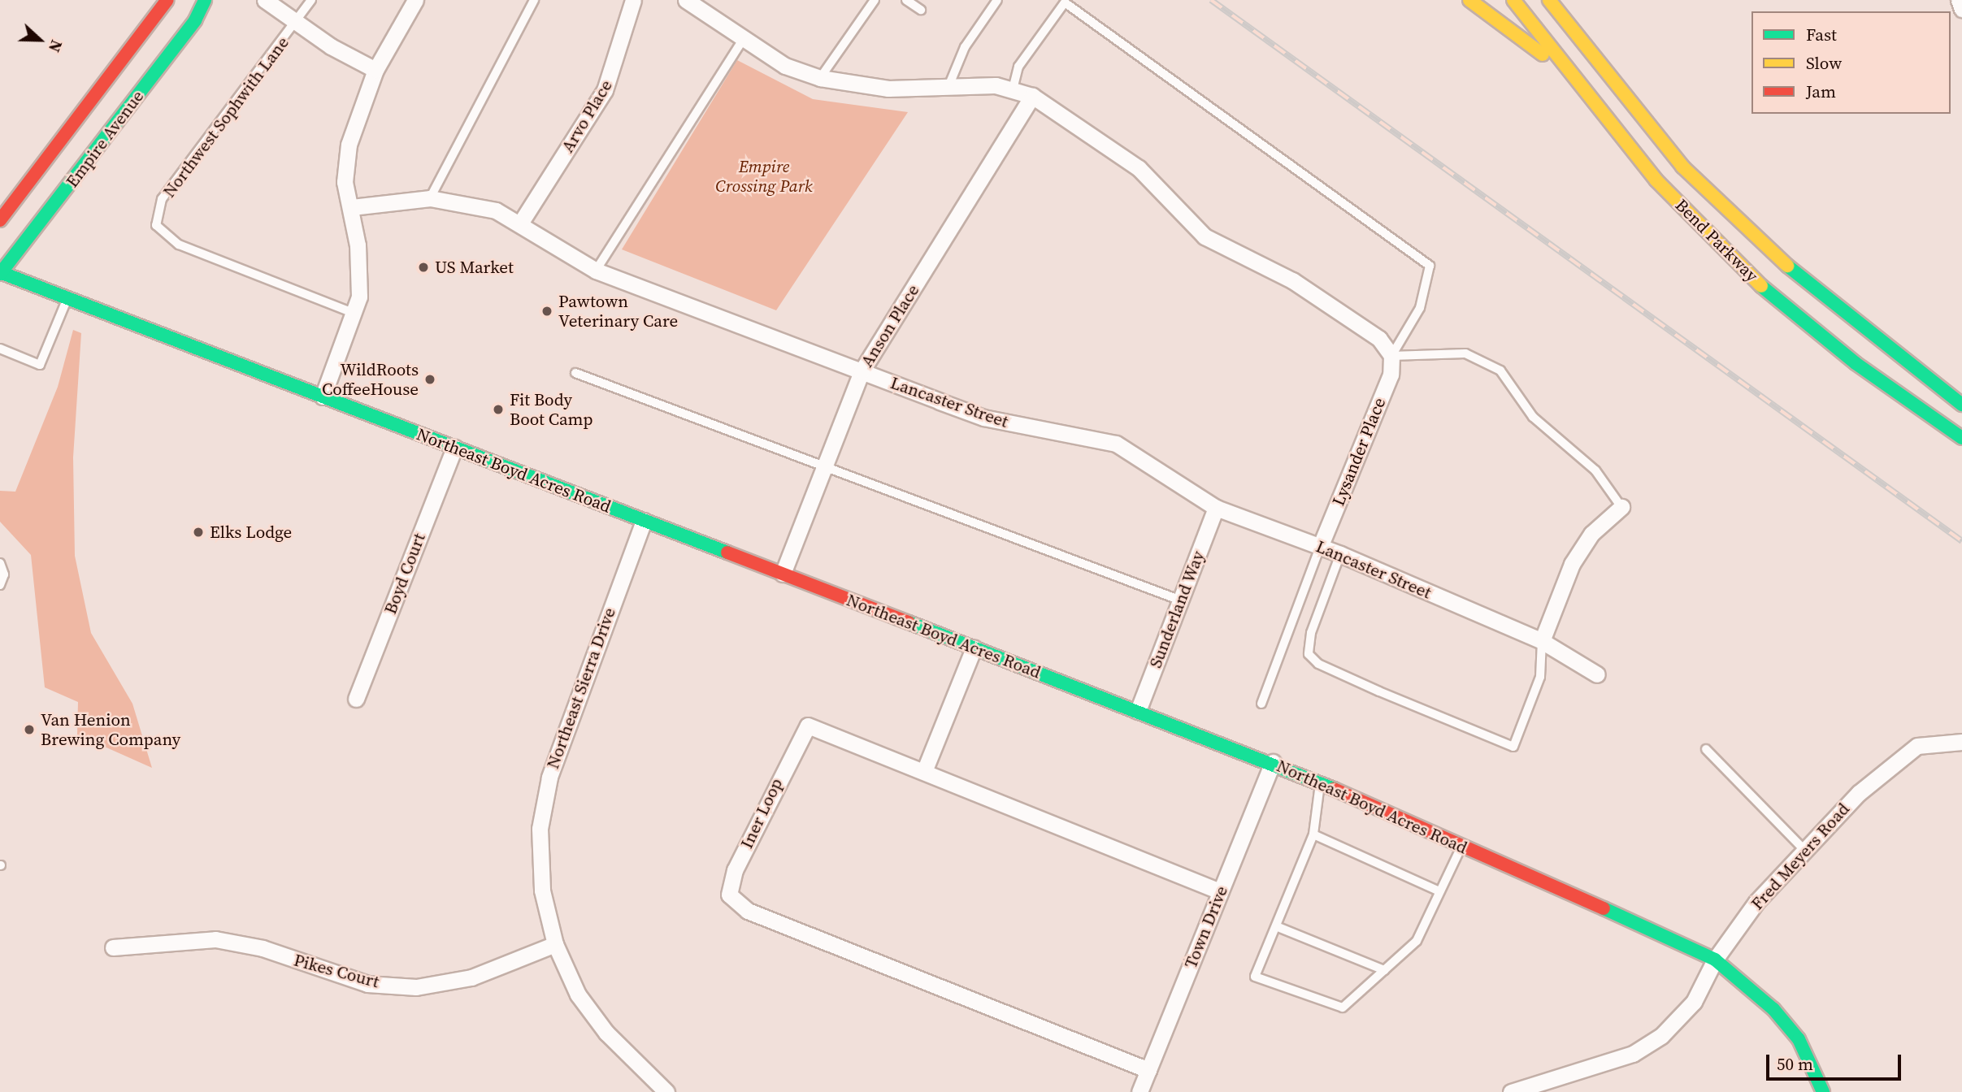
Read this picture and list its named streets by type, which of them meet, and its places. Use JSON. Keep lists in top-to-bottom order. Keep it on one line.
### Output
{"streets":{"main road":["Empire Avenue","Bend Parkway","Northeast Boyd Acres Road"],"street":["Arvo Place","Anson Place","Lancaster Street","Lysander Place","Boyd Court","Sunderland Way","Northeast Sierra Drive","Iner Loop","Fred Meyers Road","Town Drive","Pikes Court"],"lane":["Northwest Sophwith Lane"]},"crossings":[["Arvo Place","Lancaster Street"],["Empire Avenue","Northeast Boyd Acres Road"],["Anson Place","Lancaster Street"],["Anson Place","Northeast Boyd Acres Road"],["Lancaster Street","Lysander Place"],["Lancaster Street","Sunderland Way"],["Northeast Boyd Acres Road","Boyd Court"],["Northeast Boyd Acres Road","Sunderland Way"],["Northeast Boyd Acres Road","Northeast Sierra Drive"],["Northeast Boyd Acres Road","Fred Meyers Road"],["Northeast Boyd Acres Road","Town Drive"],["Northeast Sierra Drive","Pikes Court"],["Iner Loop","Town Drive"]],"parks":["Empire Crossing Park"],"places":["US Market","Pawtown Veterinary Care","WildRoots CoffeeHouse","Fit Body Boot Camp","Elks Lodge","Van Henion Brewing Company"],"legend":["Fast","Slow","Jam"],"scale_bar":"50 m","north":"right"}
